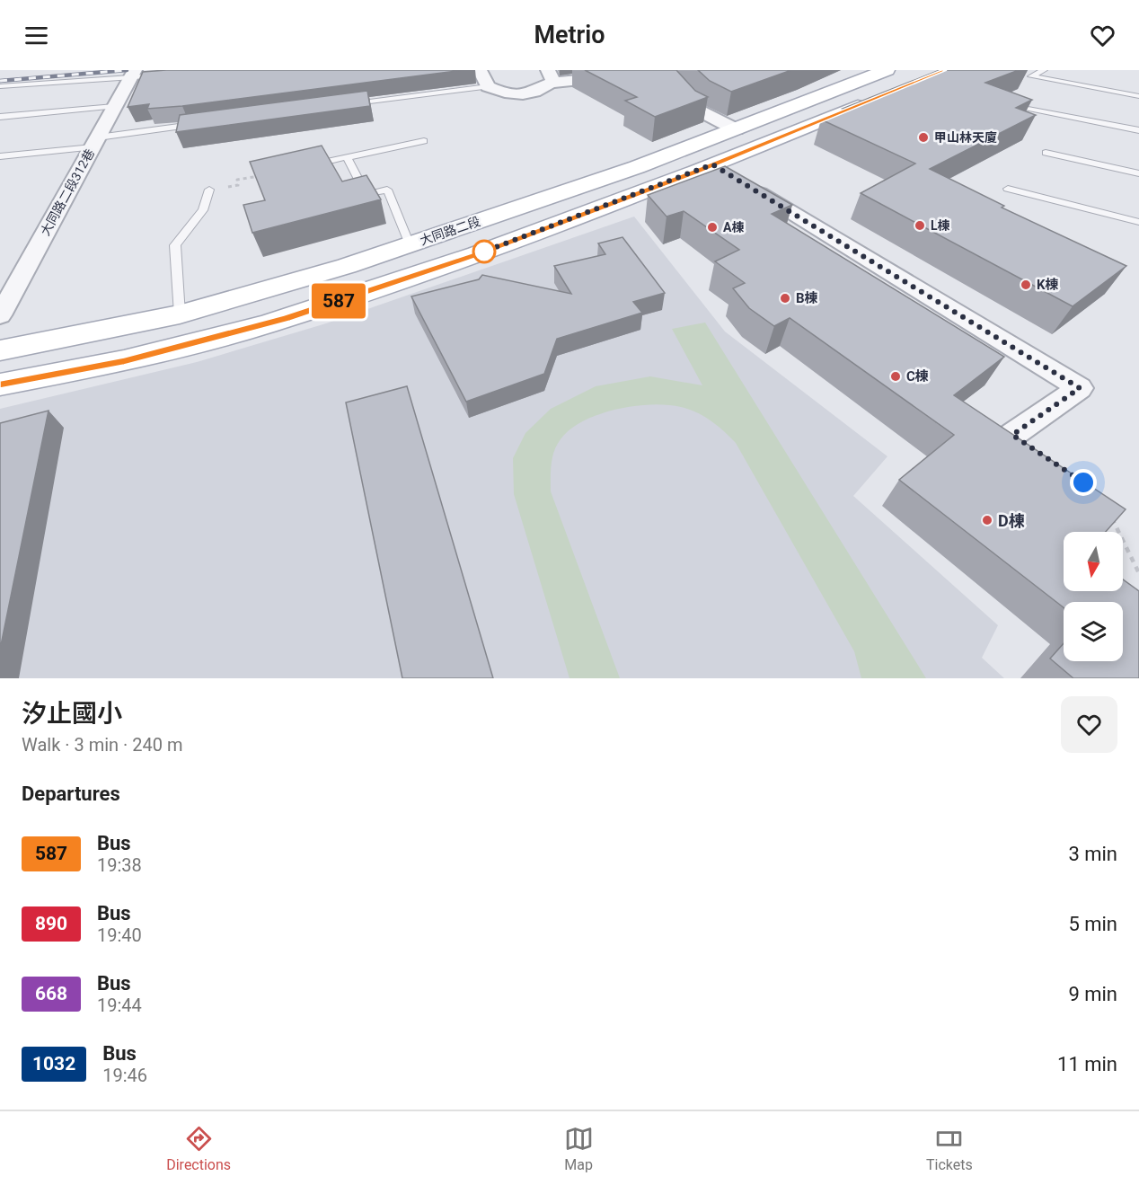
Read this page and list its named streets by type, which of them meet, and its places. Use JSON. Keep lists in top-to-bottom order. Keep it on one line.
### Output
{"streets":{"main road":["大同路二段"],"street":["大同路二段312巷"]},"places":["甲山林天廈","L棟","A棟","K棟","B棟","C棟","D棟"],"lines":["bus line 587"],"north":"bottom","page":{"header":"Metrio","on_map":"587","heading":[["汐止國小","Walk · 3 min · 240 m"],"Departures"],"list":[{"mark":"587","name":"Bus","note":"19:38","value":"3 min"},{"mark":"890","name":"Bus","note":"19:40","value":"5 min"},{"mark":"668","name":"Bus","note":"19:44","value":"9 min"},{"mark":"1032","name":"Bus","note":"19:46","value":"11 min"}],"tabs":["Directions","Map","Tickets"]}}
